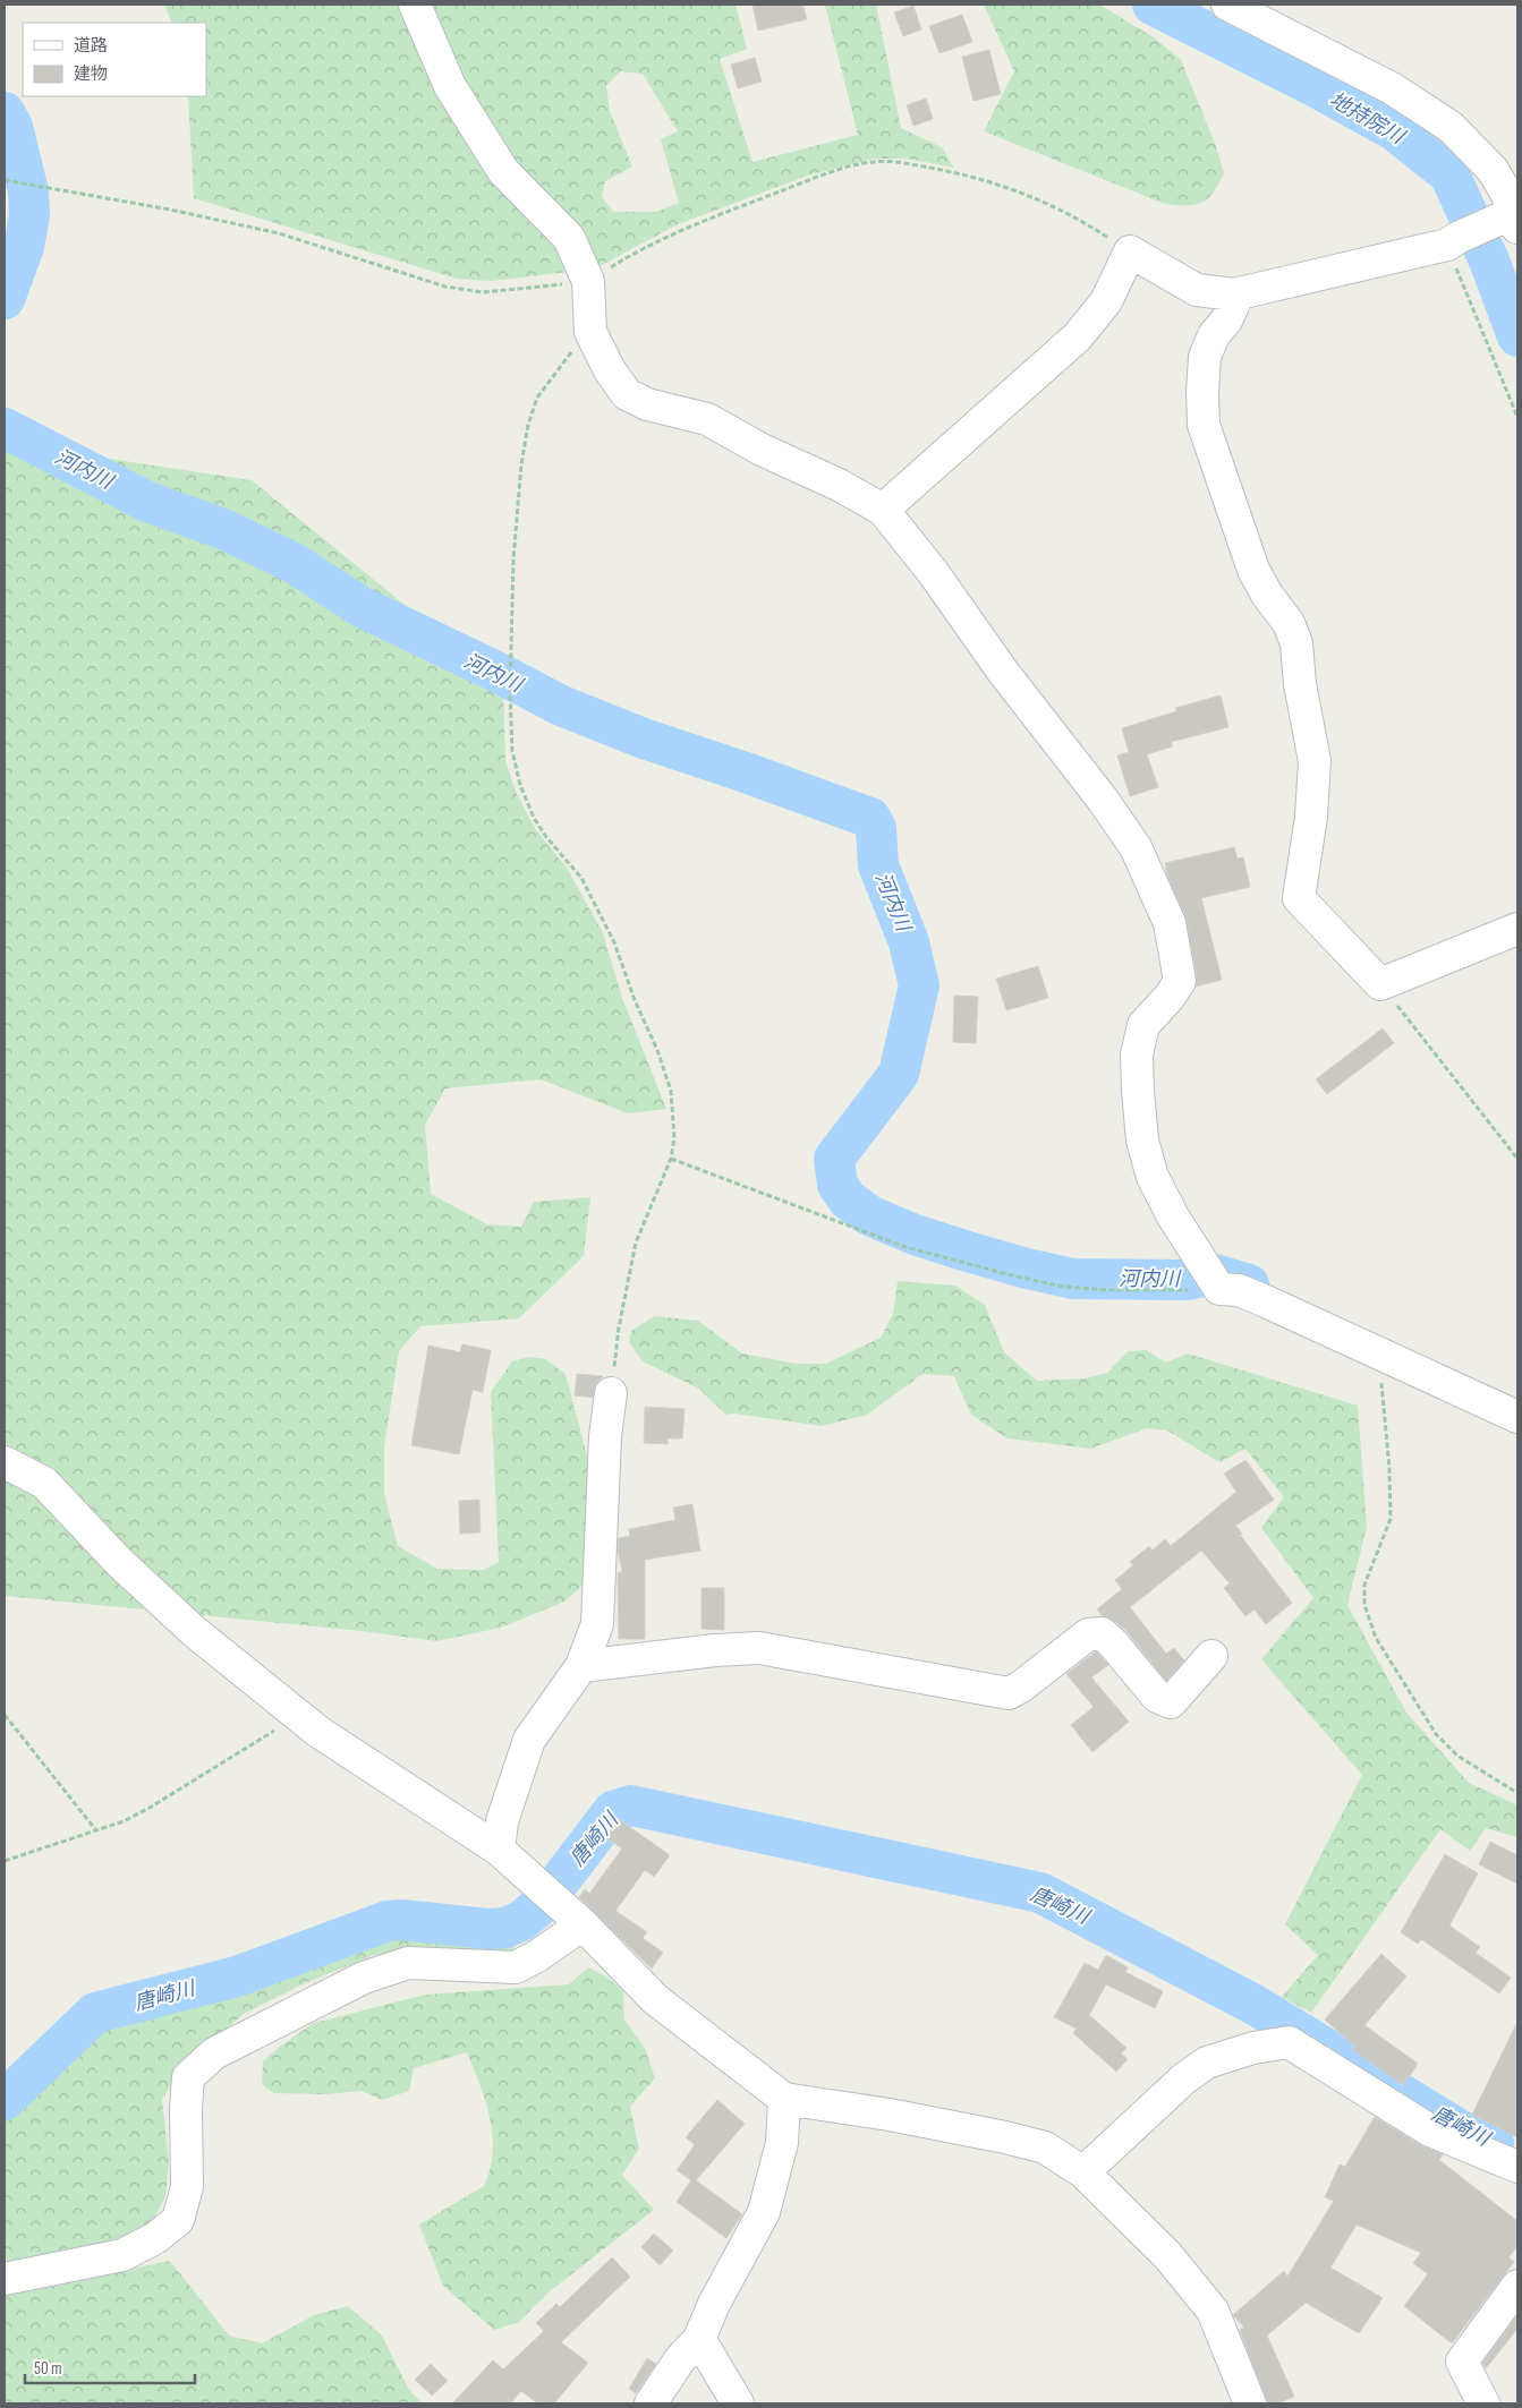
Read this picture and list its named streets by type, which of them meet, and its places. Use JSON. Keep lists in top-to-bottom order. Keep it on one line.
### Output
{"water":["地持院川","河内川","唐崎川"],"legend":["道路","建物"],"scale_bar":"50 m"}
